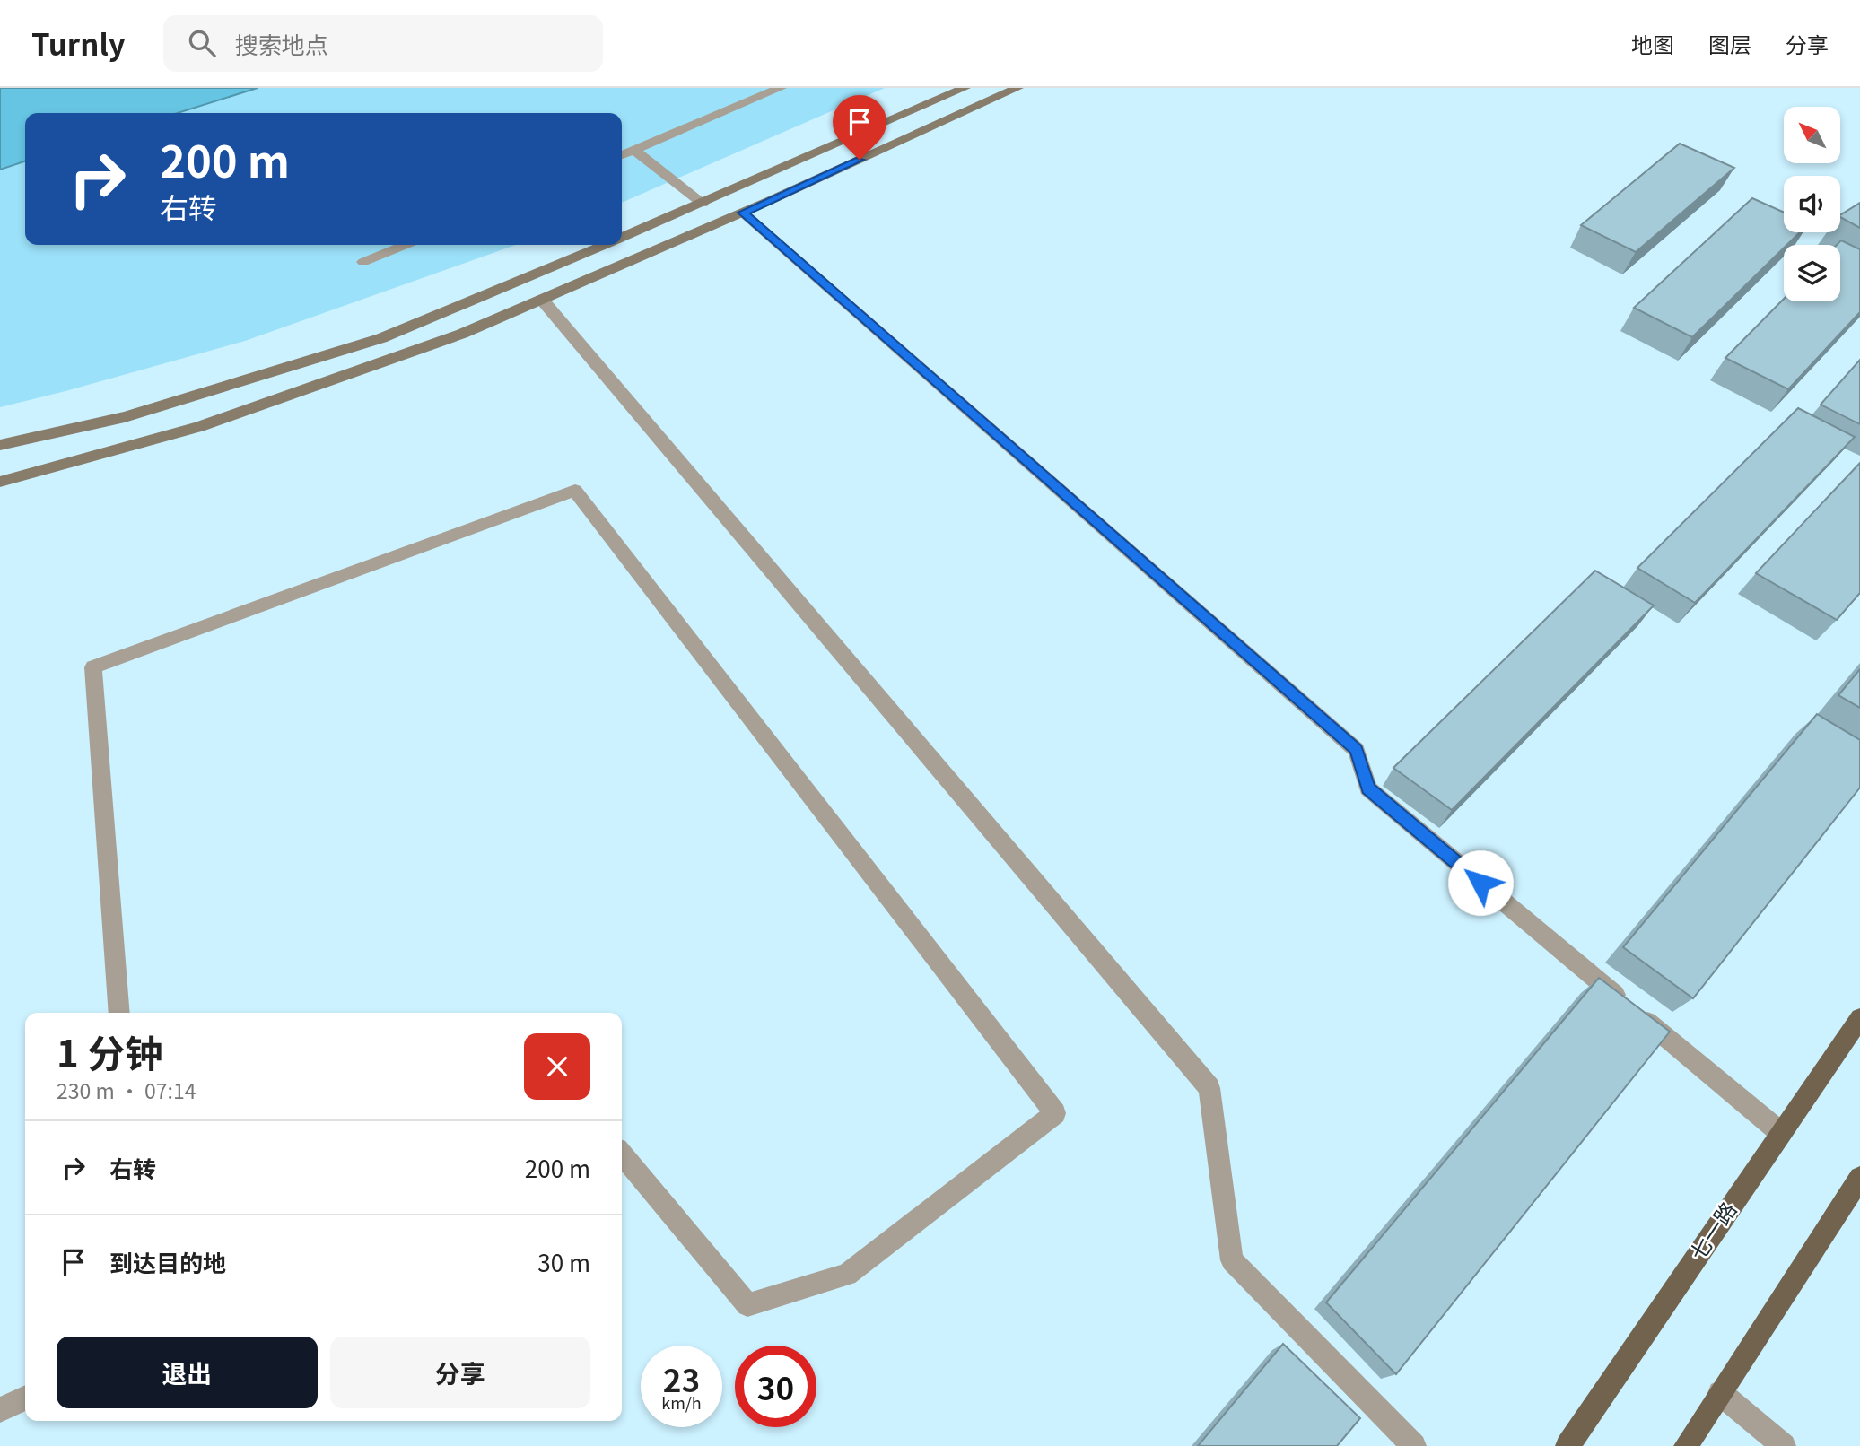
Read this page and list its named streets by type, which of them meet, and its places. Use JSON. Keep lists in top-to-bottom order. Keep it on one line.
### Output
{"streets":{"main road":["七一路"]},"north":"top left","page":{"header":"Turnly","search":"搜索地点","nav":["地图","图层","分享"],"turn":["200 m","右转"],"heading":["1 分钟","230 m · 07:14"],"list":[{"name":"右转","value":"200 m"},{"name":"到达目的地","value":"30 m"}],"buttons":["退出","分享"],"speed":"23 km/h","limit":"30"}}
